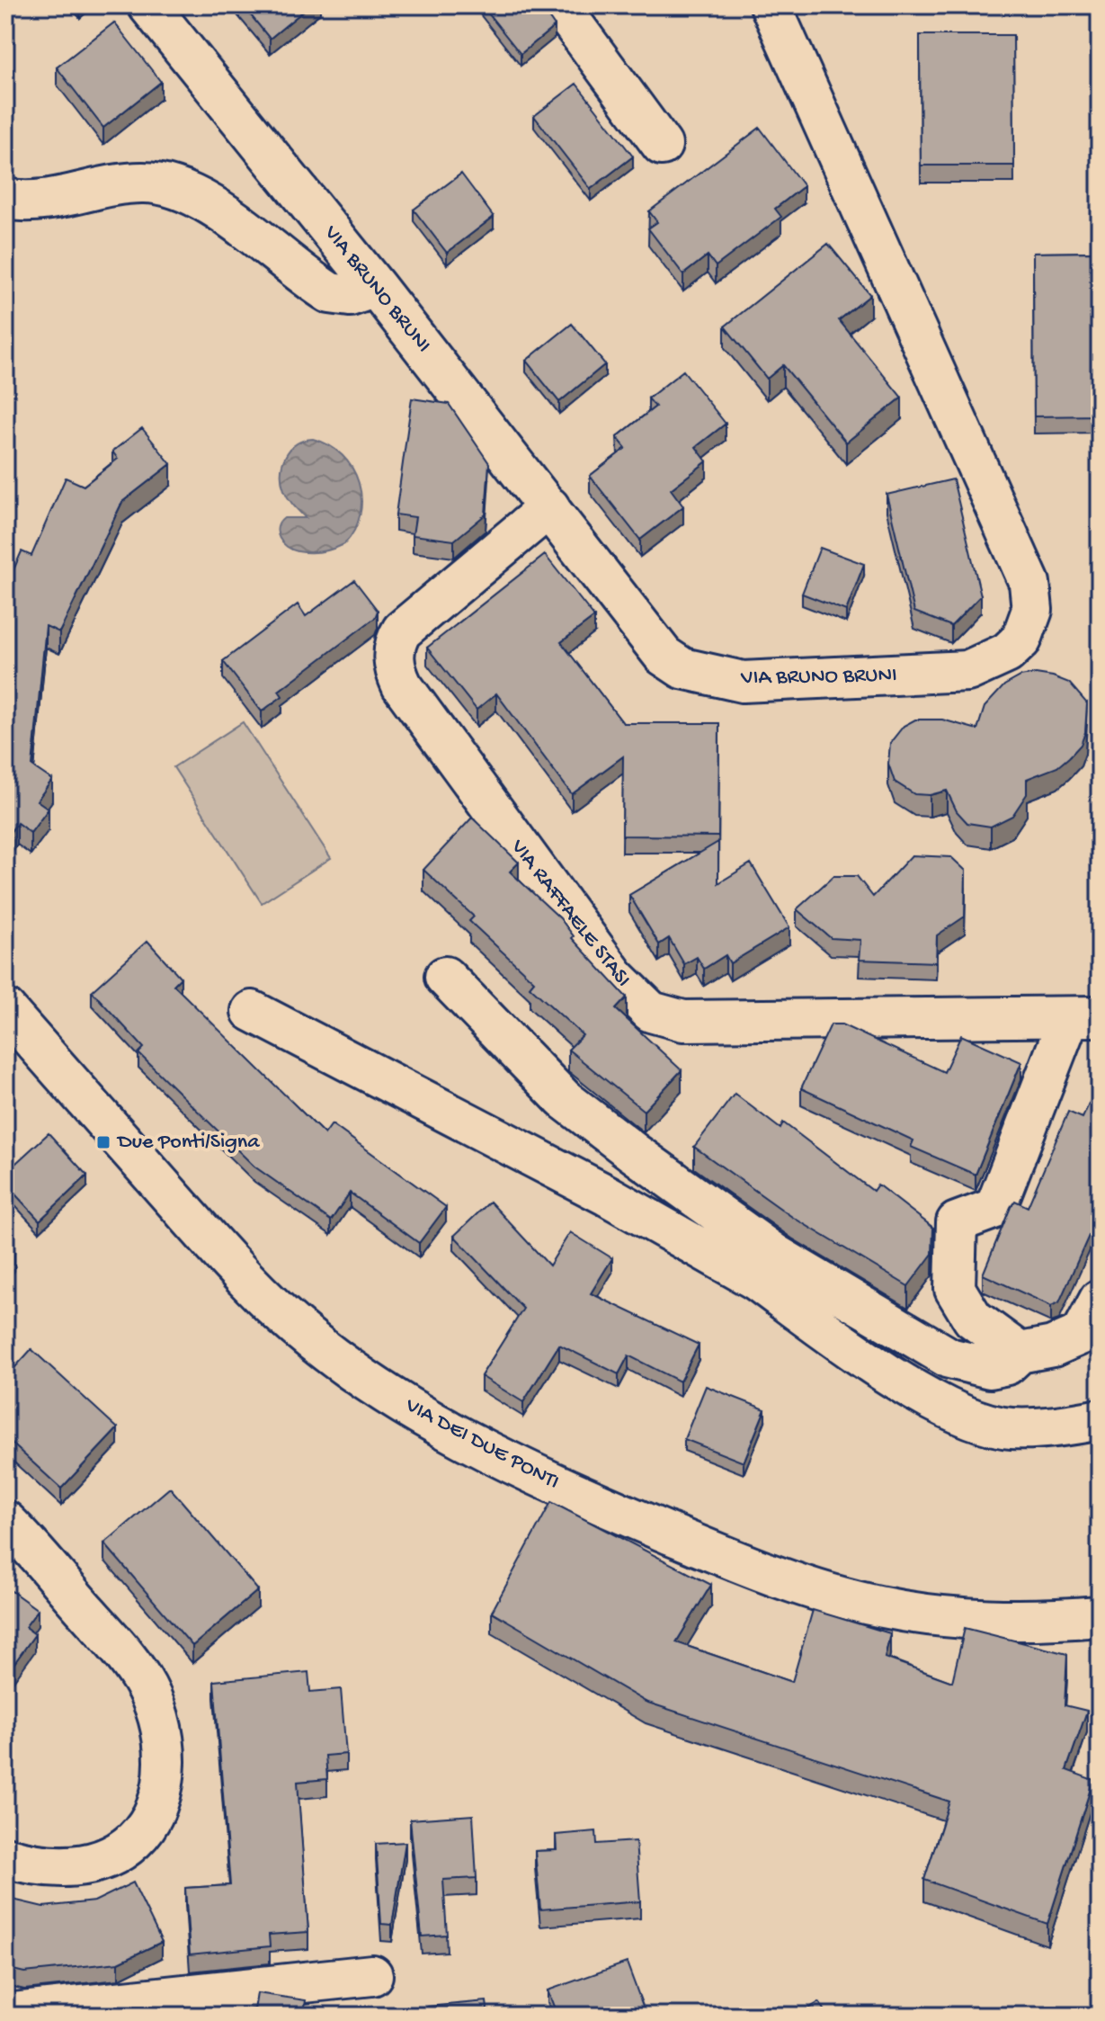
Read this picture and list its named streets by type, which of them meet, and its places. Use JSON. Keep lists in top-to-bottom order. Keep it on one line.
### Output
{"streets":{"street":["VIA BRUNO BRUNI","VIA RAFFAELE STASI","VIA DEI DUE PONTI"]},"crossings":[["VIA BRUNO BRUNI","VIA RAFFAELE STASI"]],"places":{"transit":["Due Ponti/Signa"]}}
